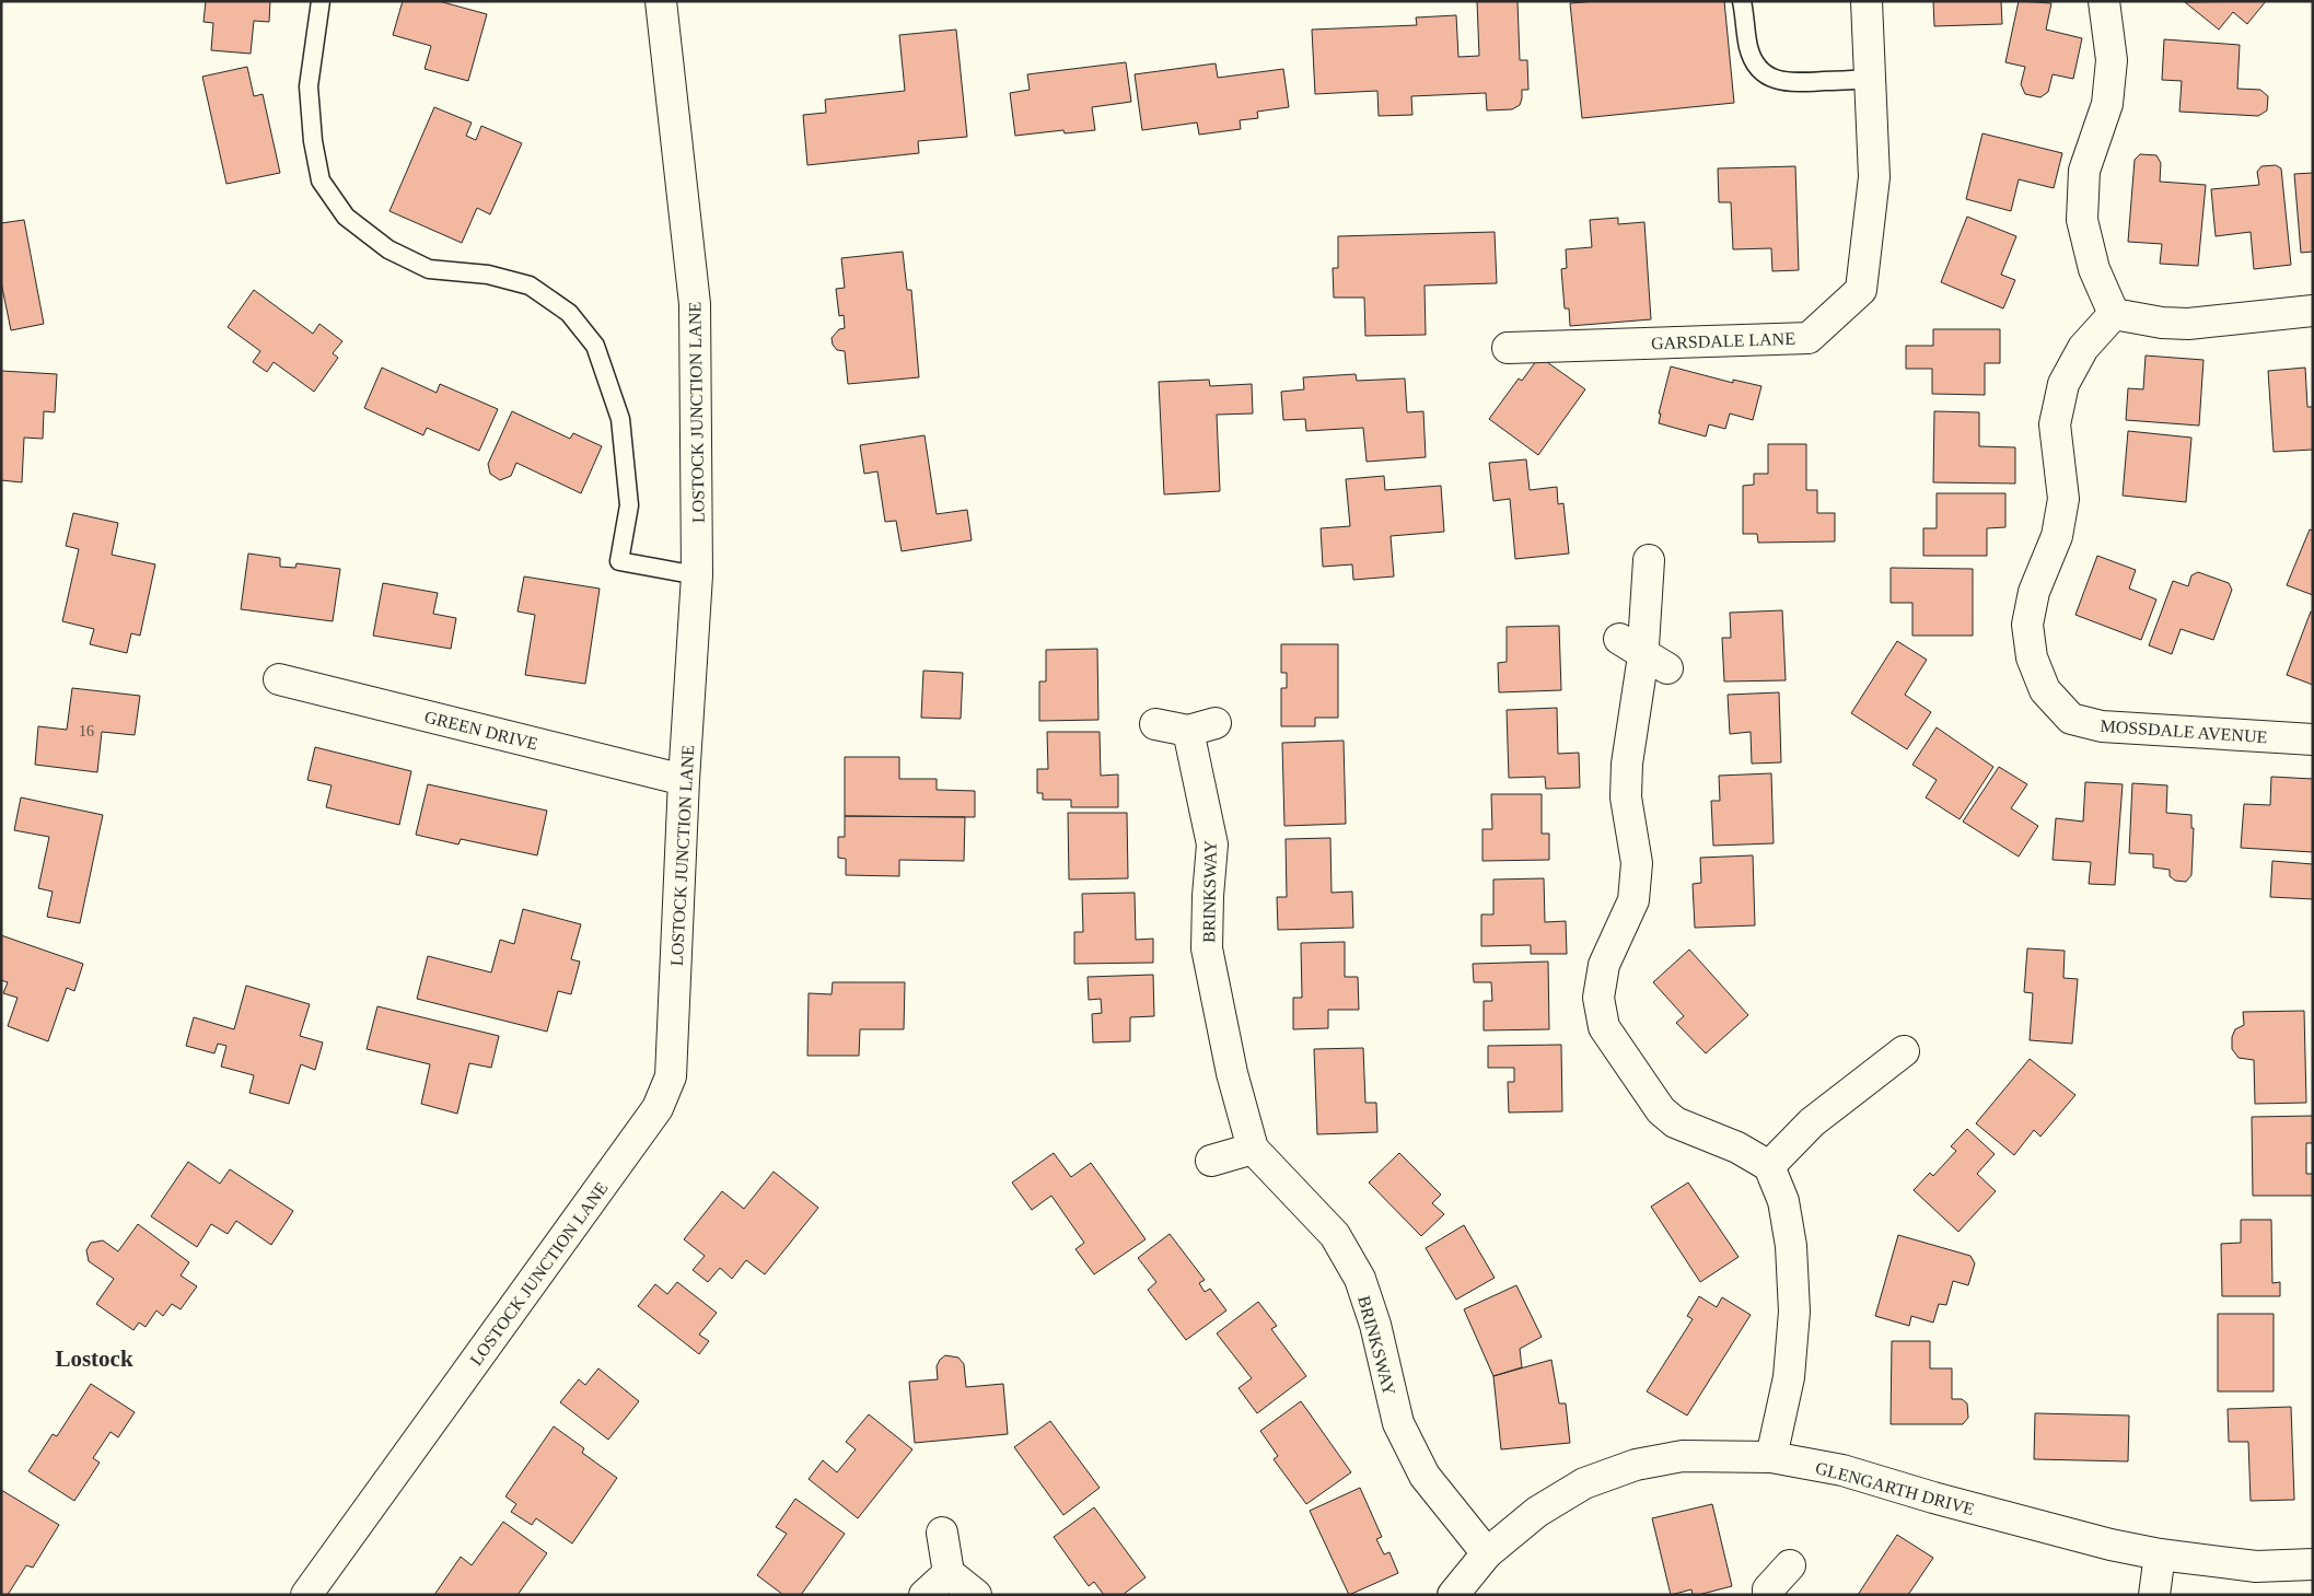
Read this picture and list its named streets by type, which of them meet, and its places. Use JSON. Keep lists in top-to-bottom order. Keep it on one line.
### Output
{"streets":{"street":["GARSDALE LANE","LOSTOCK JUNCTION LANE","GREEN DRIVE","MOSSDALE AVENUE","BRINKSWAY","GLENGARTH DRIVE"]},"crossings":[["LOSTOCK JUNCTION LANE","GREEN DRIVE"],["BRINKSWAY","GLENGARTH DRIVE"]],"districts":["Lostock"],"house_numbers":["16"]}
